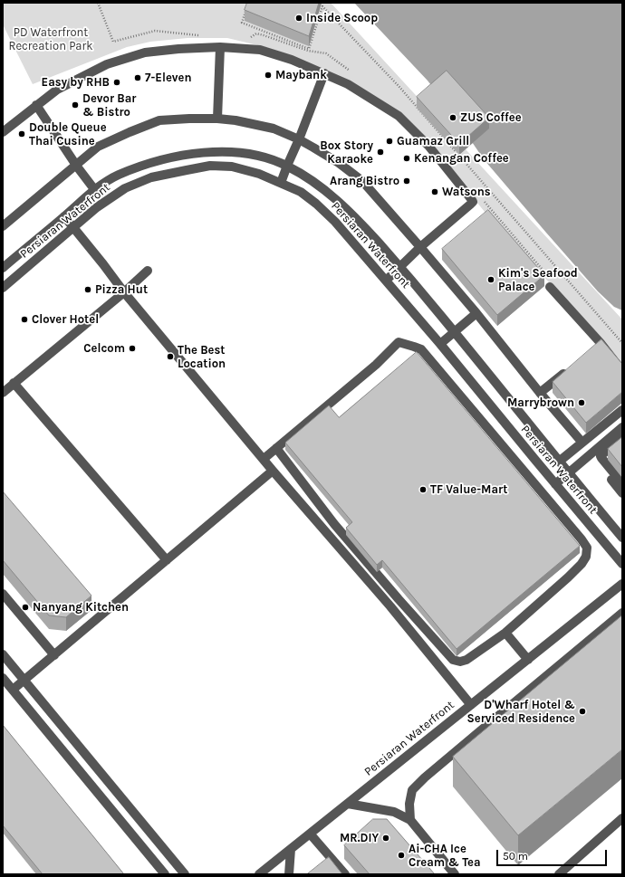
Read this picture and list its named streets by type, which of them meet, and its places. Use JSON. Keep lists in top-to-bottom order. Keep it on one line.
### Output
{"streets":{"street":["Persiaran Waterfront"]},"parks":["PD Waterfront Recreation Park"],"places":["Inside Scoop","Maybank","7-Eleven","Easy by RHB","Devor Bar & Bistro","ZUS Coffee","Double Queue Thai Cusine","Guamaz Grill","Box Story Karaoke","Kenangan Coffee","Arang Bistro","Watsons","Kim's Seafood Palace","Pizza Hut","Clover Hotel","Celcom","The Best Location","Marrybrown","TF Value-Mart","Nanyang Kitchen","D'Wharf Hotel & Serviced Residence","MR.DIY","Ai-CHA Ice Cream & Tea"],"scale_bar":"50 m"}
